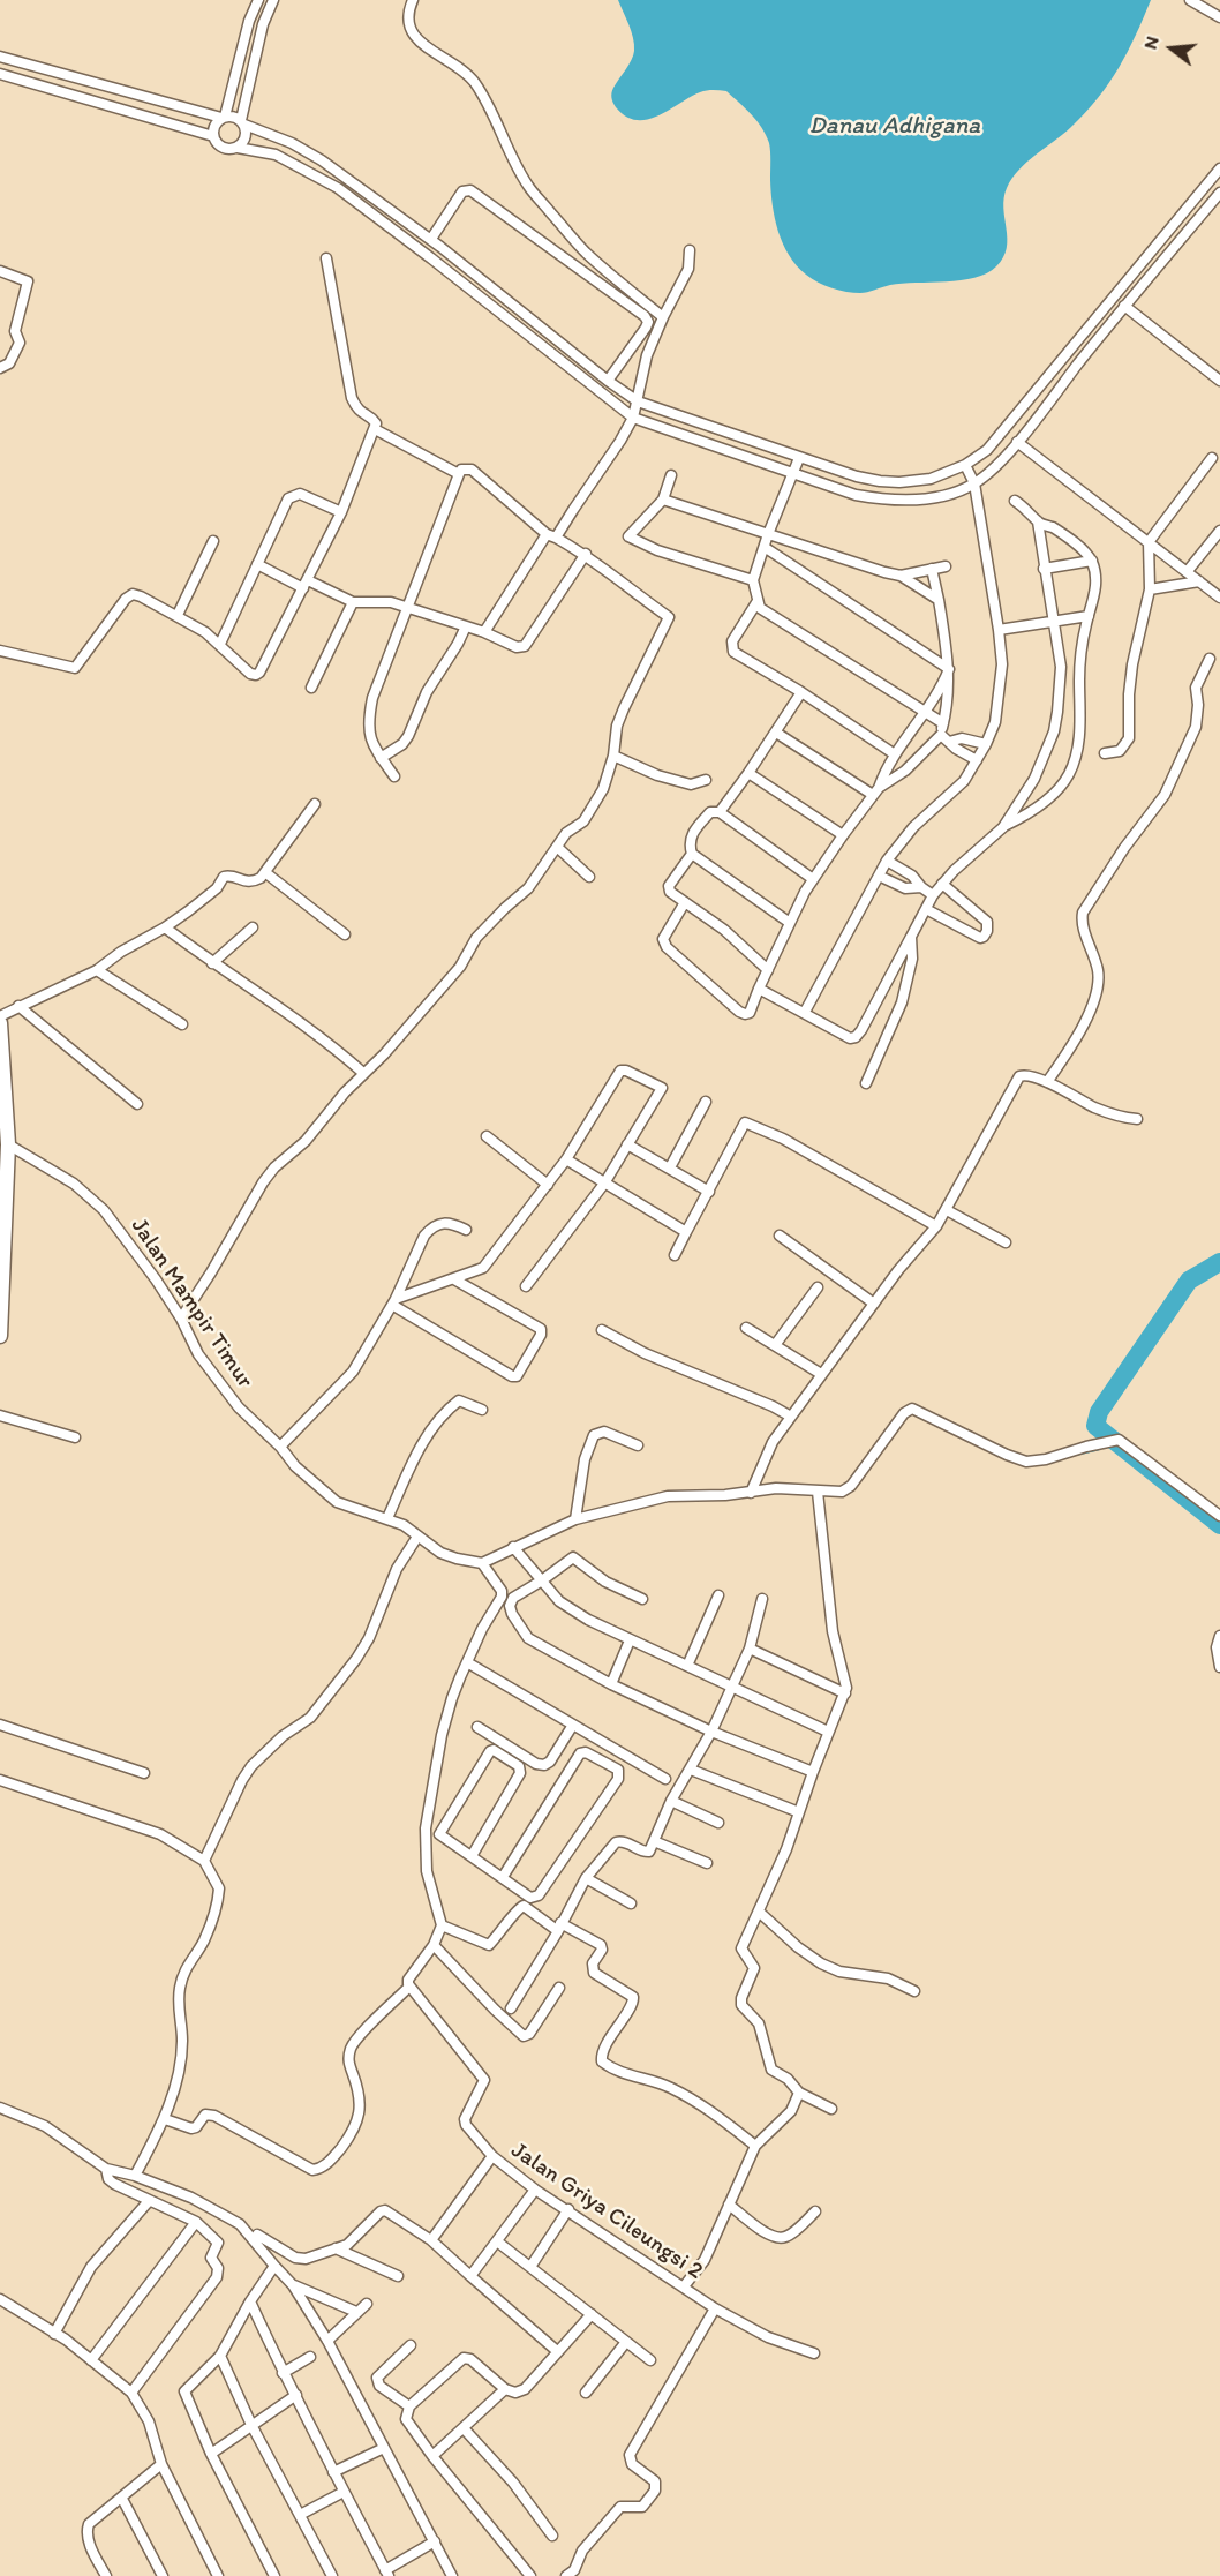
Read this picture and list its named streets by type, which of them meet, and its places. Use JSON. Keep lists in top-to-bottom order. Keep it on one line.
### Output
{"streets":{"street":["Jalan Mampir Timur","Jalan Griya Cileungsi 2"]},"water":["Danau Adhigana"],"north":"left"}
